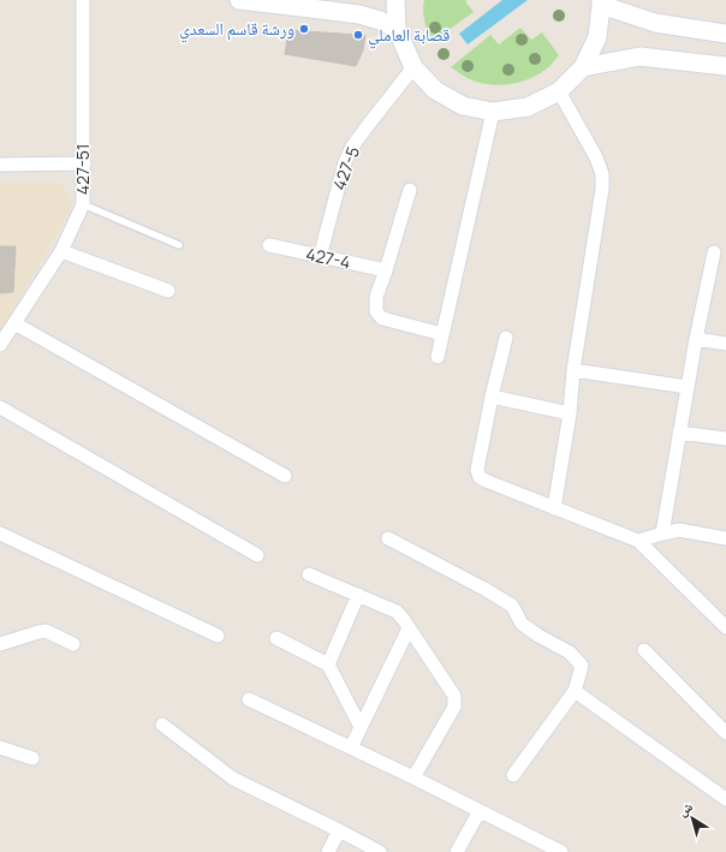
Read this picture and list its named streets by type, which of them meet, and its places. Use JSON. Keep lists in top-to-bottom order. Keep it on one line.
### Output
{"streets":{"street":["427-5","427-51","427-4"]},"crossings":[["427-5","427-4"]],"places":["ورشة قاسم السعدي","قصابة العاملي"],"north":"top left"}
